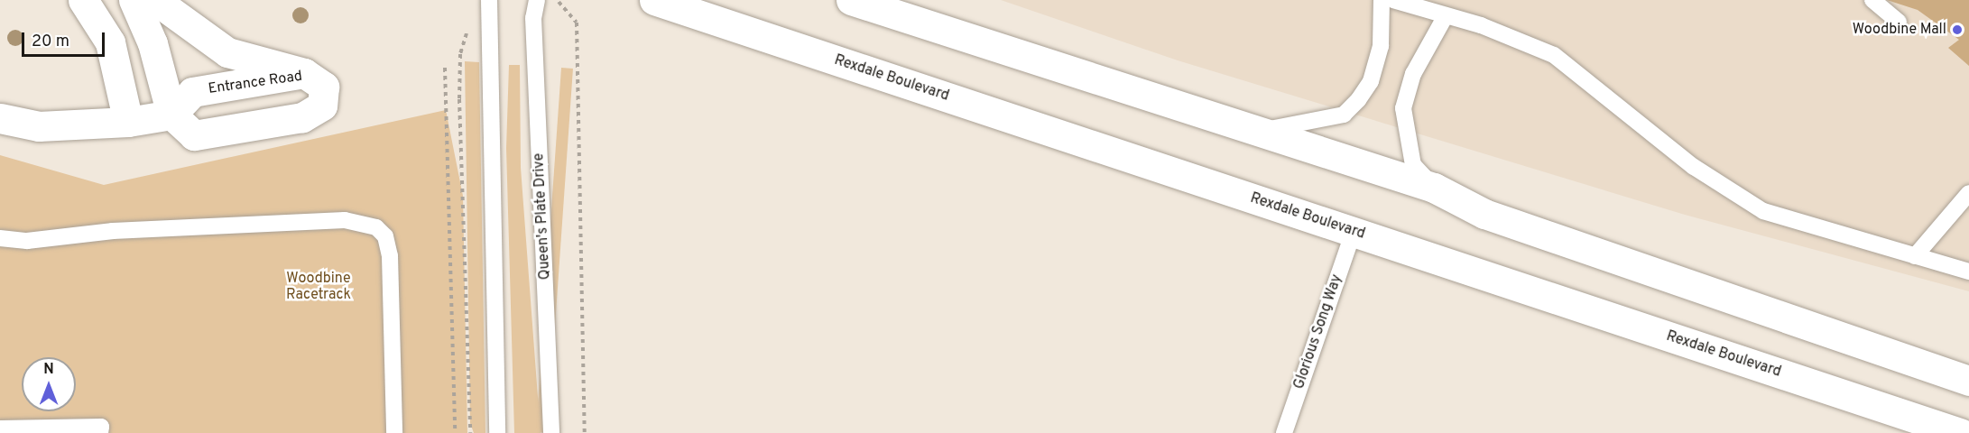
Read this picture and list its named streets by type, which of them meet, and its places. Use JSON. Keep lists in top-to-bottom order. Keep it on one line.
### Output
{"streets":{"main road":["Rexdale Boulevard","Entrance Road"],"lane":["Queen's Plate Drive","Glorious Song Way"]},"crossings":[["Rexdale Boulevard","Glorious Song Way"]],"parks":["Woodbine Racetrack"],"places":["Woodbine Mall"],"scale_bar":"20 m","north":"top"}
